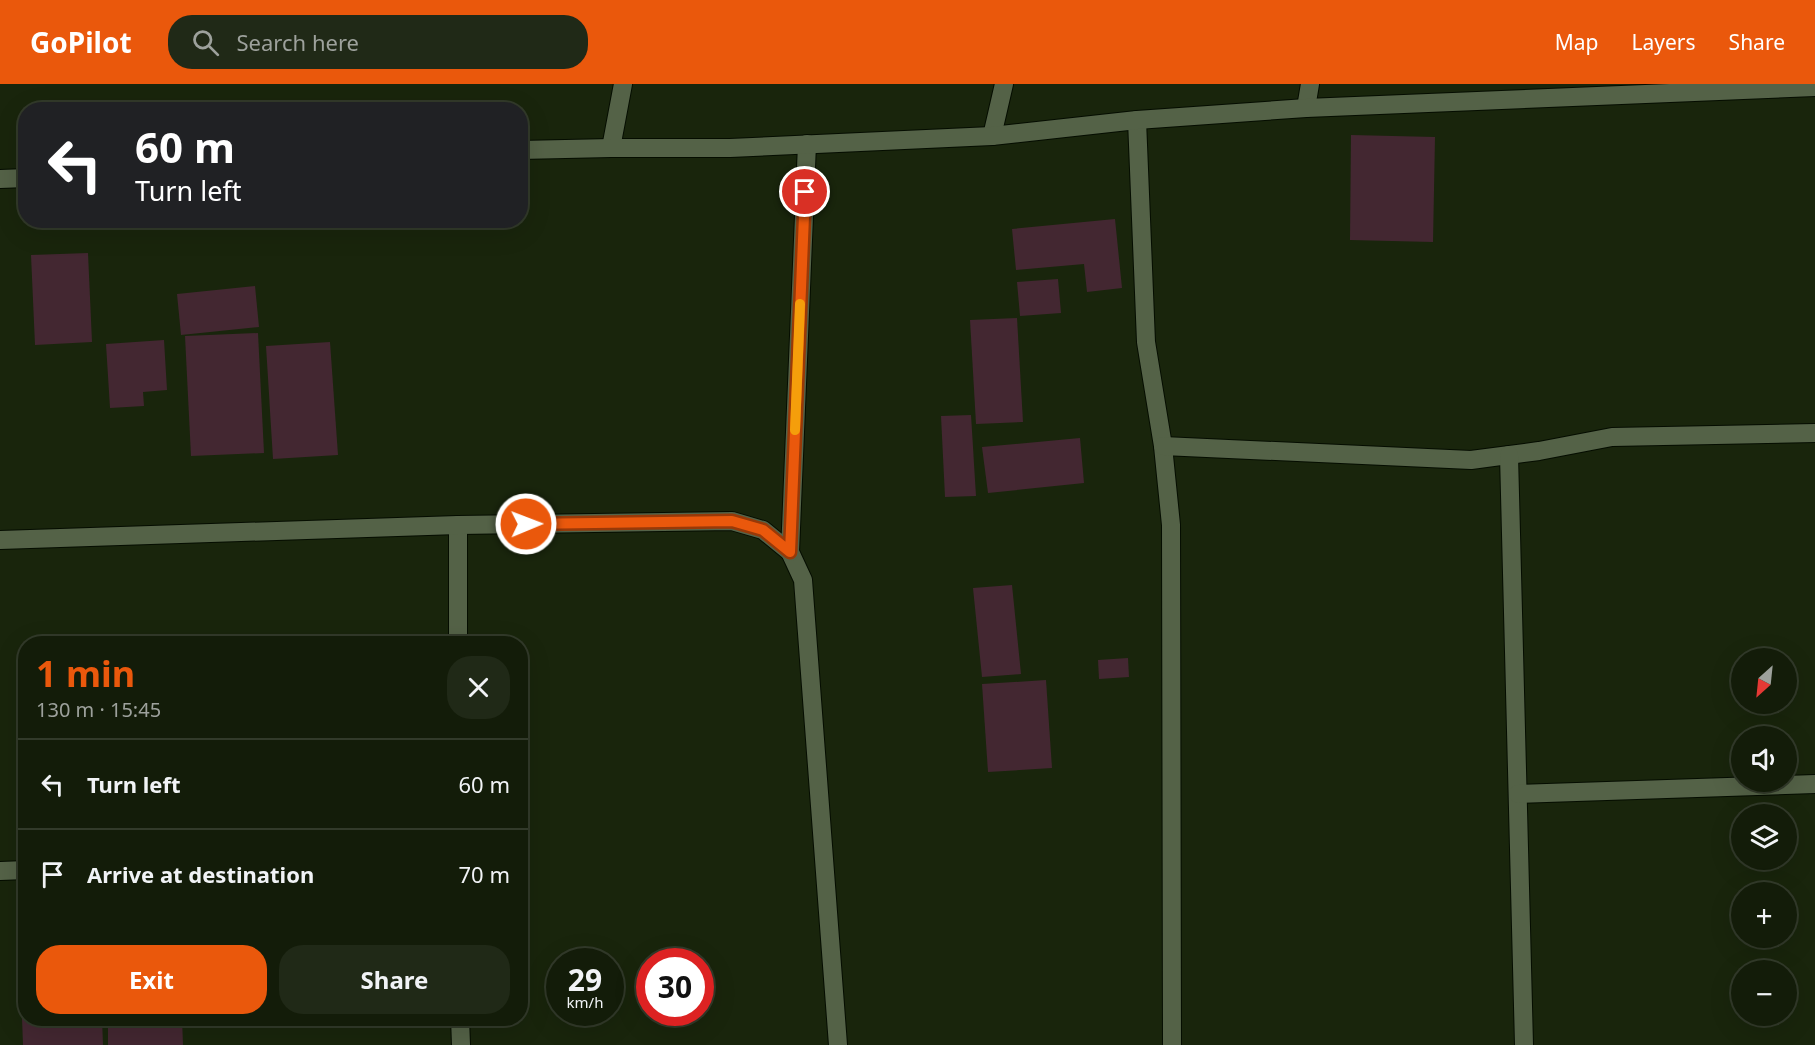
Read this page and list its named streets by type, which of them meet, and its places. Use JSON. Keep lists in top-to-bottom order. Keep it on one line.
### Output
{"north":"bottom left","page":{"header":"GoPilot","search":"Search here","nav":["Map","Layers","Share"],"turn":["60 m","Turn left"],"heading":["1 min","130 m · 15:45"],"map_buttons":["+","−"],"list":[{"name":"Turn left","value":"60 m"},{"name":"Arrive at destination","value":"70 m"}],"buttons":["Exit","Share"],"speed":"29 km/h","limit":"30"}}
